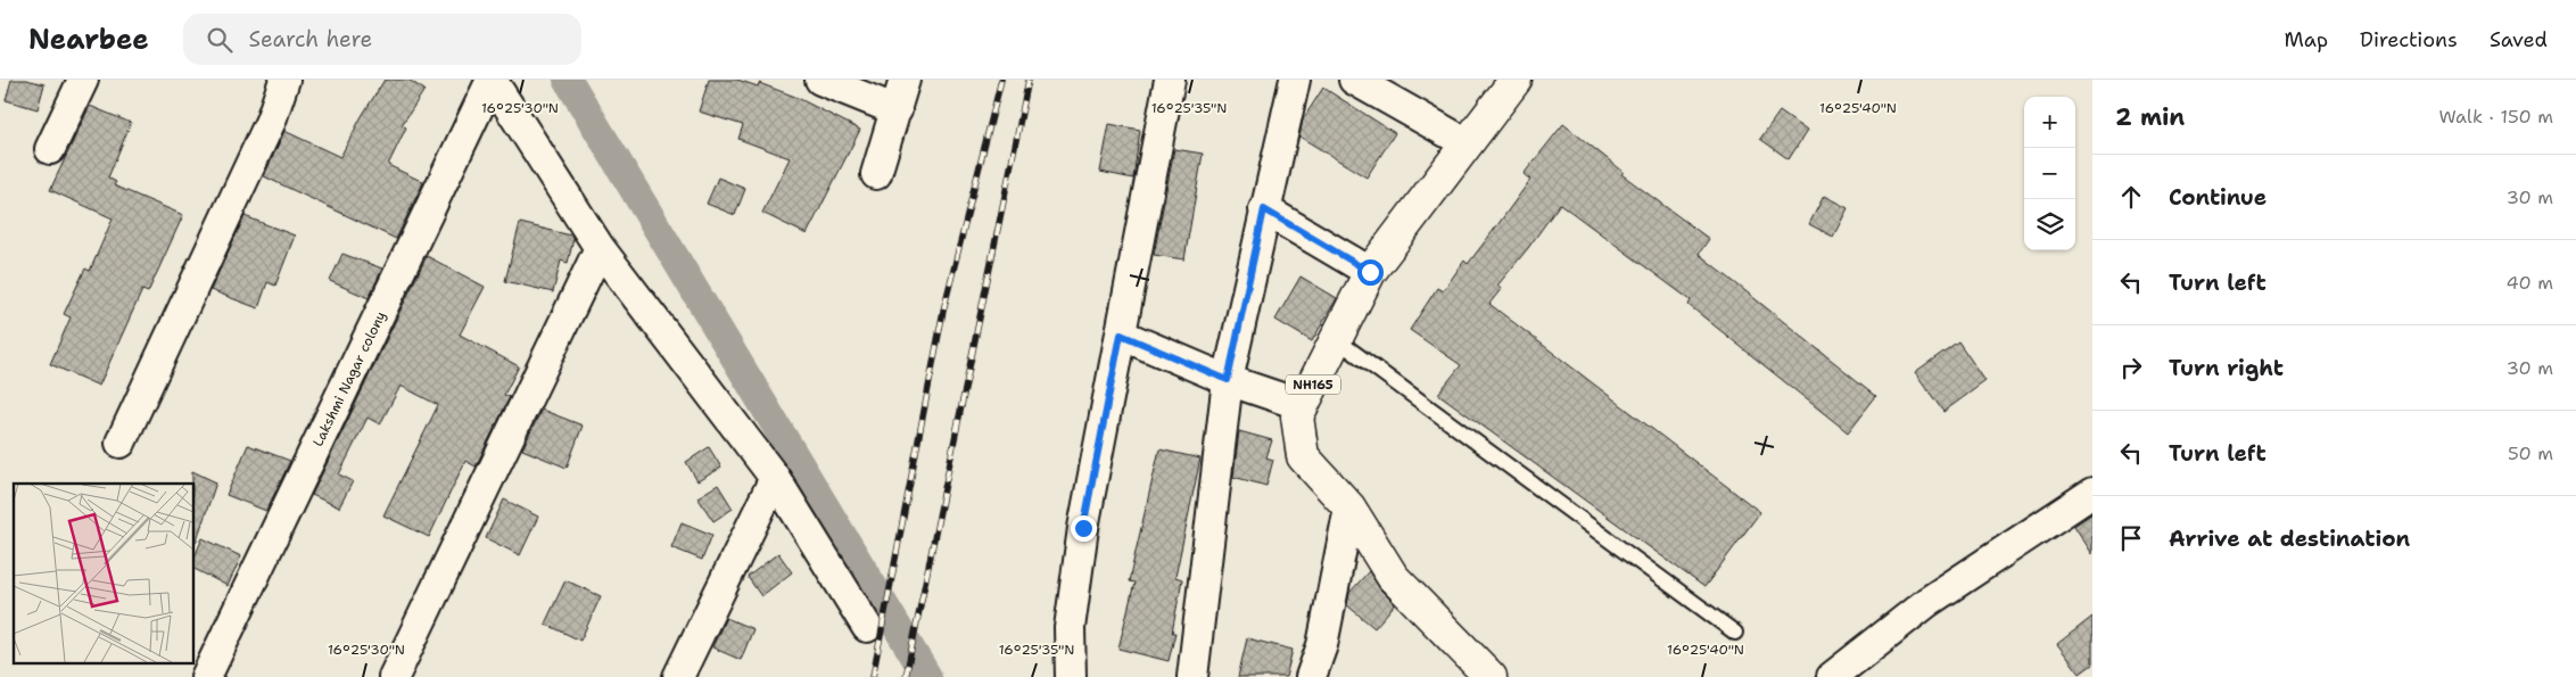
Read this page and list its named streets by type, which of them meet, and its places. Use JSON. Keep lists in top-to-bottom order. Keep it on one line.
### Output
{"streets":{"highway":["NH165"],"street":["Lakshmi Nagar colony"]},"page":{"header":"Nearbee","search":"Search here","nav":["Map","Directions","Saved"],"heading":["2 min","Walk · 150 m"],"map_buttons":["+","−"],"list":[["Continue","30 m"],["Turn left","40 m"],["Turn right","30 m"],["Turn left","50 m"],"Arrive at destination"]},"coordinates":["16°25'30\"N","16°25'35\"N","16°25'40\"N"]}
